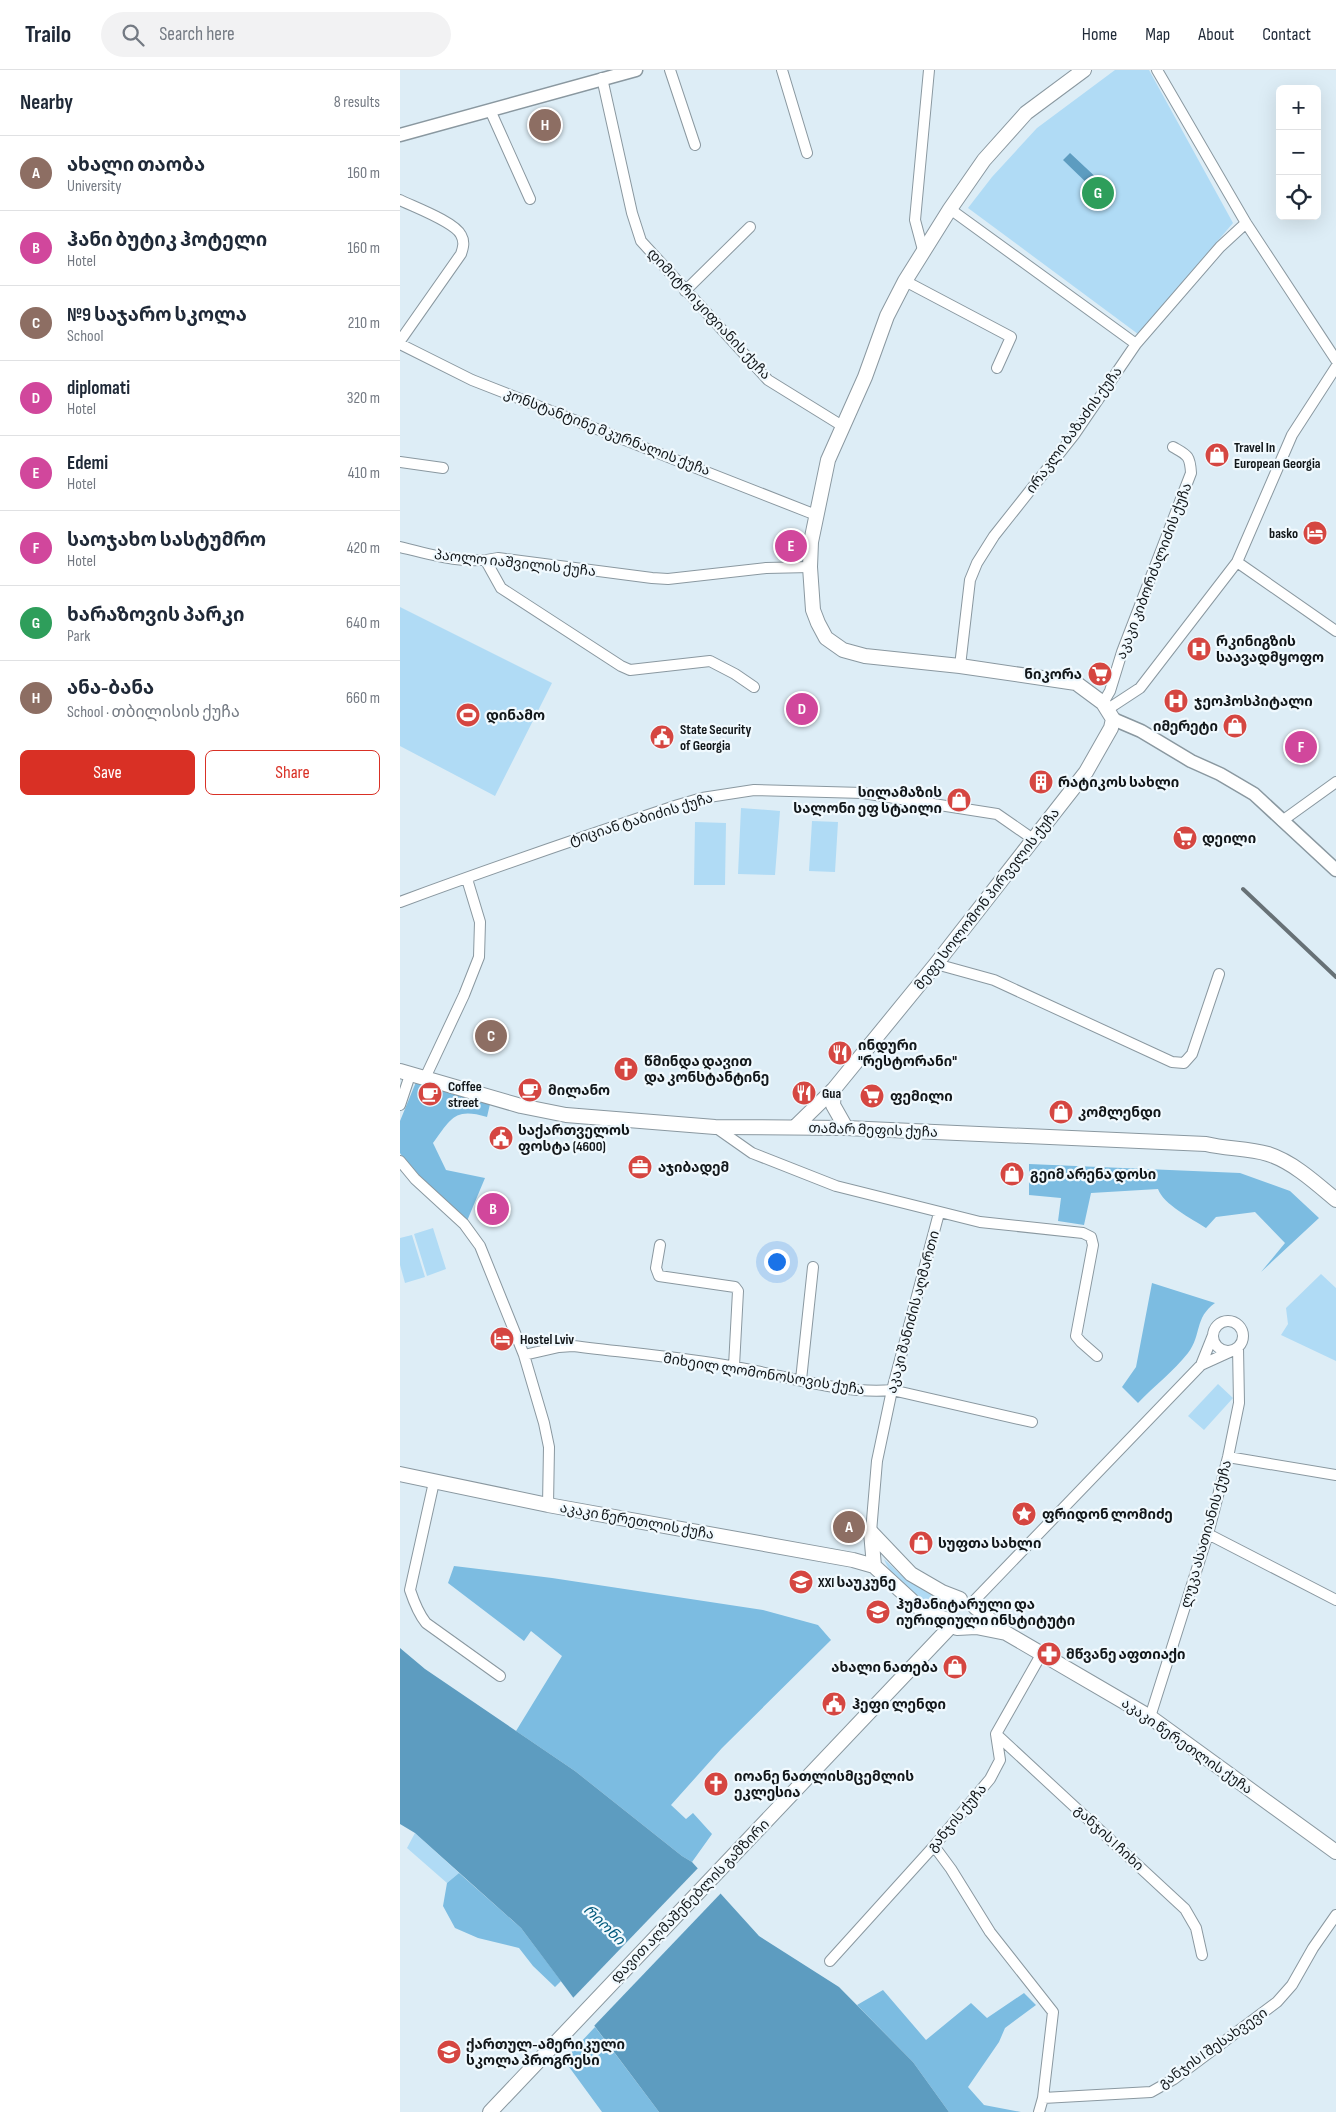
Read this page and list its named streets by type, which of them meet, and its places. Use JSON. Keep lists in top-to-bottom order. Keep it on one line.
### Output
{"streets":{"main road":["მეფე სოლომონ პირველის ქუჩა","თამარ მეფის ქუჩა","აკაკი წერეთლის ქუჩა","დავით აღმაშენებლის გამზირი"],"street":["დიმიტრი ყიფიანის ქუჩა","ირაკლი ბაზაძის ქუჩა","კონსტანტინე მკურნალის ქუჩა","პაოლო იაშვილის ქუჩა","აკაკი კიბორძალიძის ქუჩა","ტიციან ტაბიძის ქუჩა","აკაკი შანიძის აღმართი","მიხეილ ლომონოსოვის ქუჩა","ლუკა ასათიანის ქუჩა","განჯის ქუჩა","განჯის I ჩიხი","განჯის I შესახვევი"]},"crossings":[["აკაკი კიბორძალიძის ქუჩა","მეფე სოლომონ პირველის ქუჩა"],["ტიციან ტაბიძის ქუჩა","მეფე სოლომონ პირველის ქუჩა"],["მეფე სოლომონ პირველის ქუჩა","თამარ მეფის ქუჩა"],["თამარ მეფის ქუჩა","აკაკი შანიძის აღმართი"],["აკაკი შანიძის აღმართი","მიხეილ ლომონოსოვის ქუჩა"],["აკაკი შანიძის აღმართი","აკაკი წერეთლის ქუჩა"],["აკაკი წერეთლის ქუჩა","ლუკა ასათიანის ქუჩა"],["აკაკი წერეთლის ქუჩა","დავით აღმაშენებლის გამზირი"],["განჯის ქუჩა","განჯის I ჩიხი"]],"water":["რიონი"],"places":{"shop":["Travel In European Georgia","იმერეტი","სილამაზის სალონი ეფ სტაილი","კომლენდი","გეიმ არენა დოსი","სუფთა სახლი","ახალი ნათება"],"hotel":["basko","Hostel Lviv"],"hospital":["რკინიგზის საავადმყოფო","ჯეოჰოსპიტალი"],"supermarket":["ნიკორა","დეილი","ფემილი"],"sports":["დინამო"],"public building":["State Security of Georgia","საქართველოს ფოსტა (4600)","ჰეფი ლენდი"],"building":["რატიკოს სახლი"],"restaurant":["ინდური \"რესტორანი\"","Gua"],"church":["წმინდა დავით და კონსტანტინე","იოანე ნათლისმცემლის ეკლესია"],"cafe":["მილანო","Coffee street"],"office":["აჯიბადემ"],"place":["ფრიდონ ლომიძე"],"school or university":["XXI საუკუნე","ჰუმანიტარული და იურიდიული ინსტიტუტი","ქართულ-ამერიკული სკოლა პროგრესი"],"pharmacy":["მწვანე აფთიაქი"]},"page":{"header":"Trailo","search":"Search here","nav":["Home","Map","About","Contact"],"heading":["Nearby","8 results"],"map_buttons":["+","−"],"pins":["H","G","E","D","F","C","B","A"],"list":[{"mark":"A","name":"ახალი თაობა","note":"University","value":"160 m"},{"mark":"B","name":"ჰანი ბუტიკ ჰოტელი","note":"Hotel","value":"160 m"},{"mark":"C","name":"№9 საჯარო სკოლა","note":"School","value":"210 m"},{"mark":"D","name":"diplomati","note":"Hotel","value":"320 m"},{"mark":"E","name":"Edemi","note":"Hotel","value":"410 m"},{"mark":"F","name":"საოჯახო სასტუმრო","note":"Hotel","value":"420 m"},{"mark":"G","name":"ხარაზოვის პარკი","note":"Park","value":"640 m"},{"mark":"H","name":"ანა-ბანა","note":"School · თბილისის ქუჩა","value":"660 m"}],"buttons":["Save","Share"]}}
